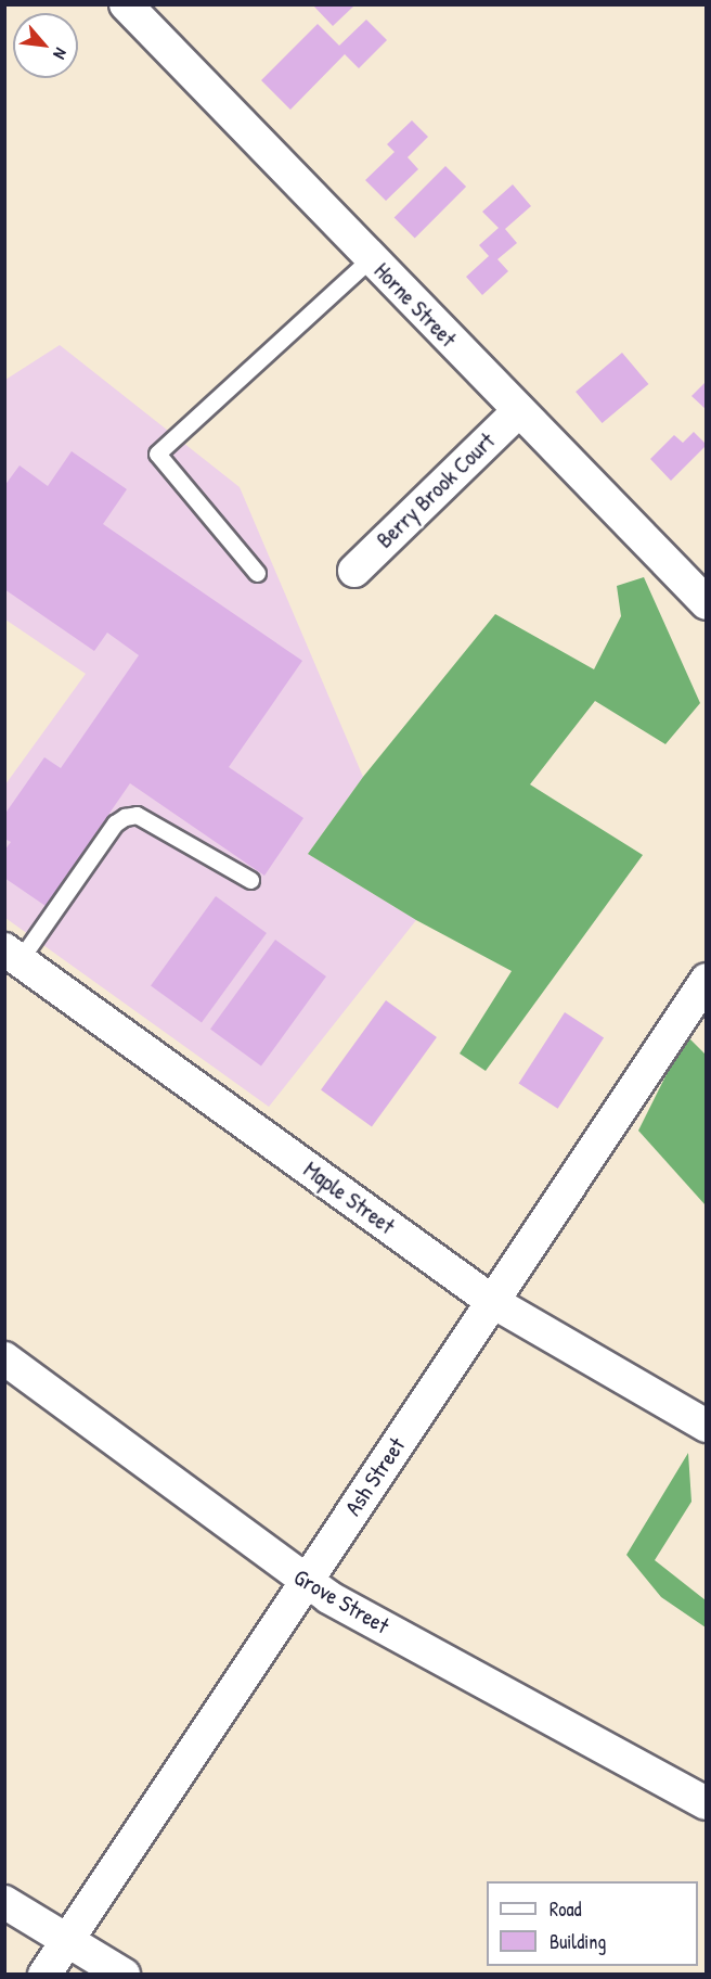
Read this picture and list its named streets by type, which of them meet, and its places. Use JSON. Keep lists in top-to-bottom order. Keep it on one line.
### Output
{"streets":{"street":["Horne Street","Berry Brook Court","Maple Street","Ash Street","Grove Street"]},"crossings":[["Horne Street","Berry Brook Court"],["Maple Street","Ash Street"],["Ash Street","Grove Street"]],"legend":["Road","Building"],"north":"bottom right"}
